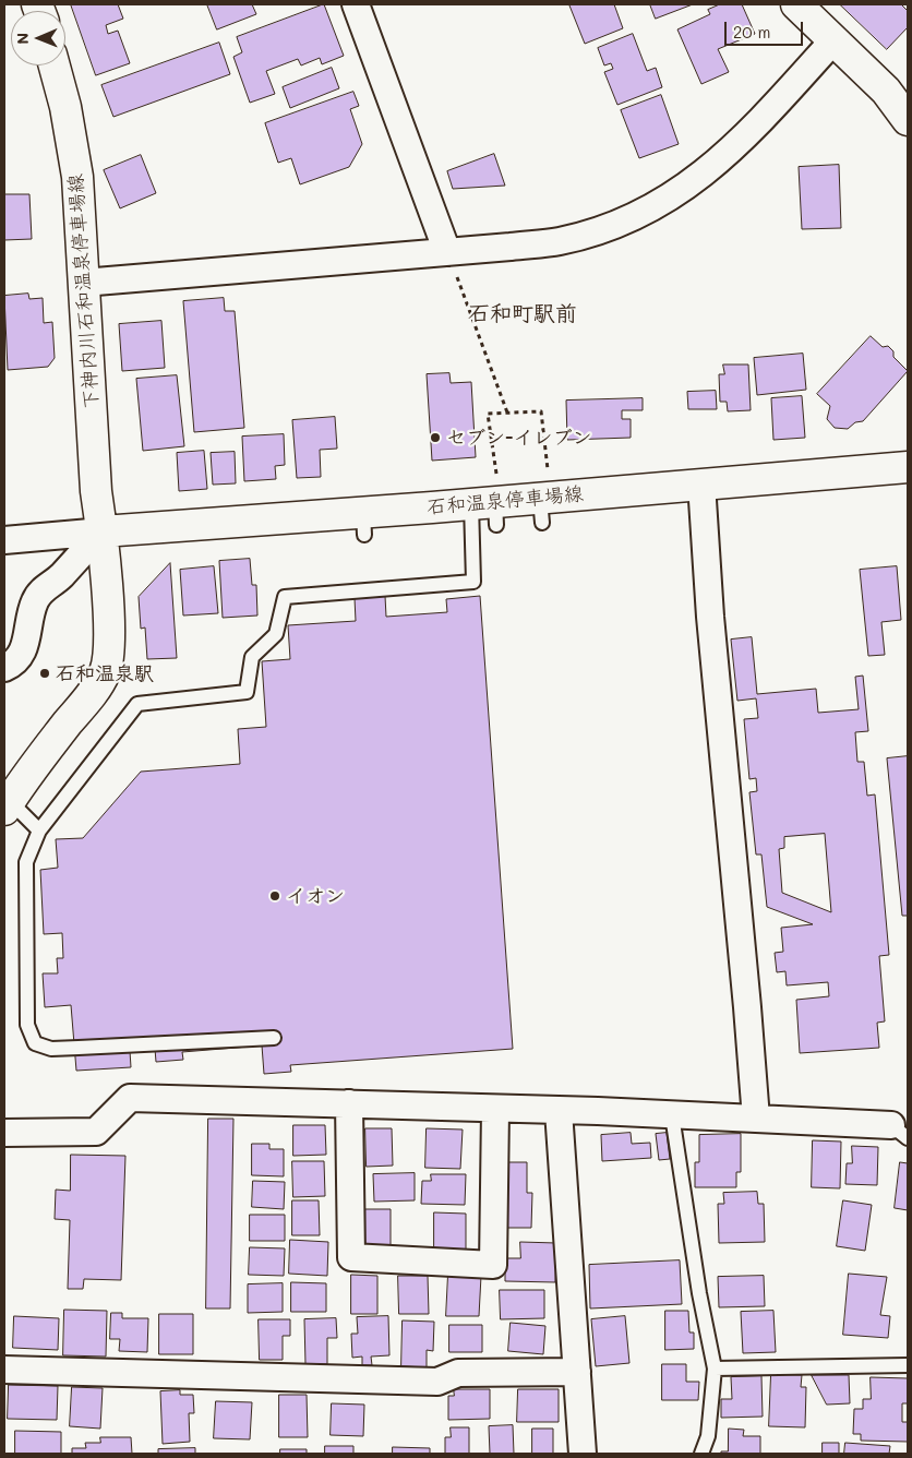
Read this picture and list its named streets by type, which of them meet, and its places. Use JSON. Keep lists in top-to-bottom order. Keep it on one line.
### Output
{"streets":{"main road":["下神内川石和温泉停車場線","石和温泉停車場線"]},"crossings":[["下神内川石和温泉停車場線","石和温泉停車場線"]],"districts":["石和町駅前"],"places":["セブン-イレブン","石和温泉駅","イオン"],"scale_bar":"20 m","north":"left"}
